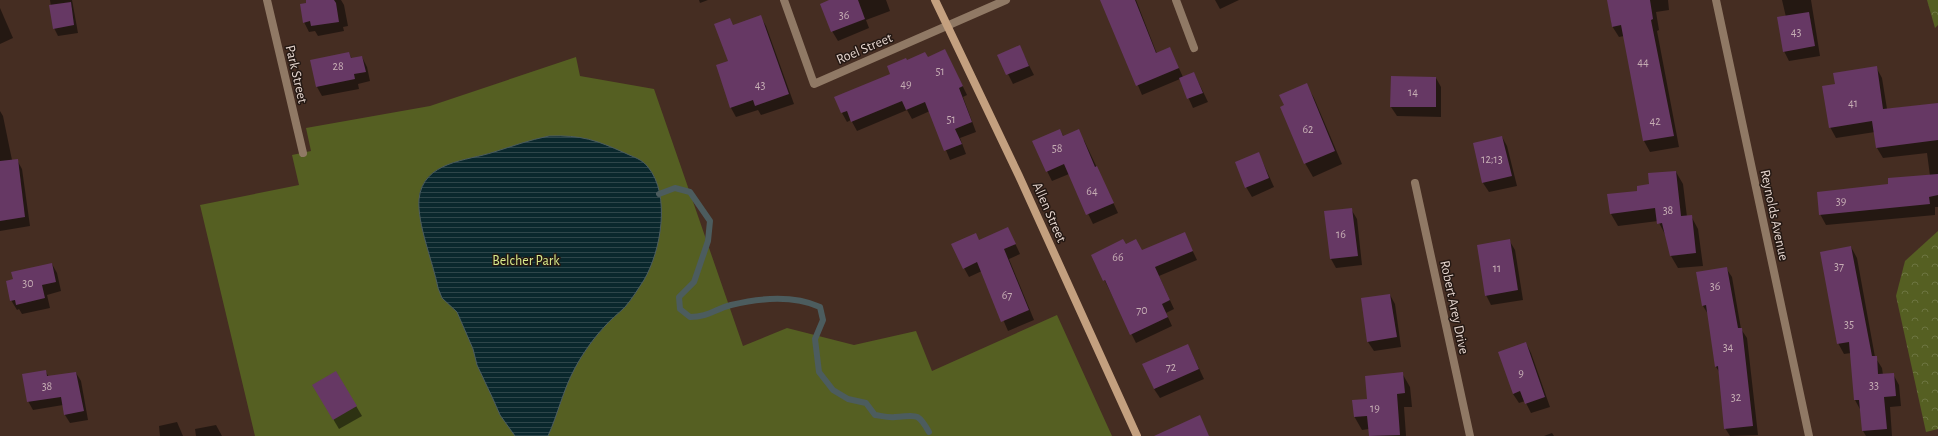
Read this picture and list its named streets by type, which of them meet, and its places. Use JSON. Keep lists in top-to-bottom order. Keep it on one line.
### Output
{"streets":{"street":["Roel Street","Park Street","Allen Street","Reynolds Avenue","Robert Arey Drive"]},"crossings":[["Roel Street","Allen Street"]],"parks":["Belcher Park"],"house_numbers":["36","43","44","28","51","49","43","14","41","51","42","62","58","12;13","64","39","38","16","66","37","11","30","36","67","70","35","34","72","9","33","38","32","19"]}
